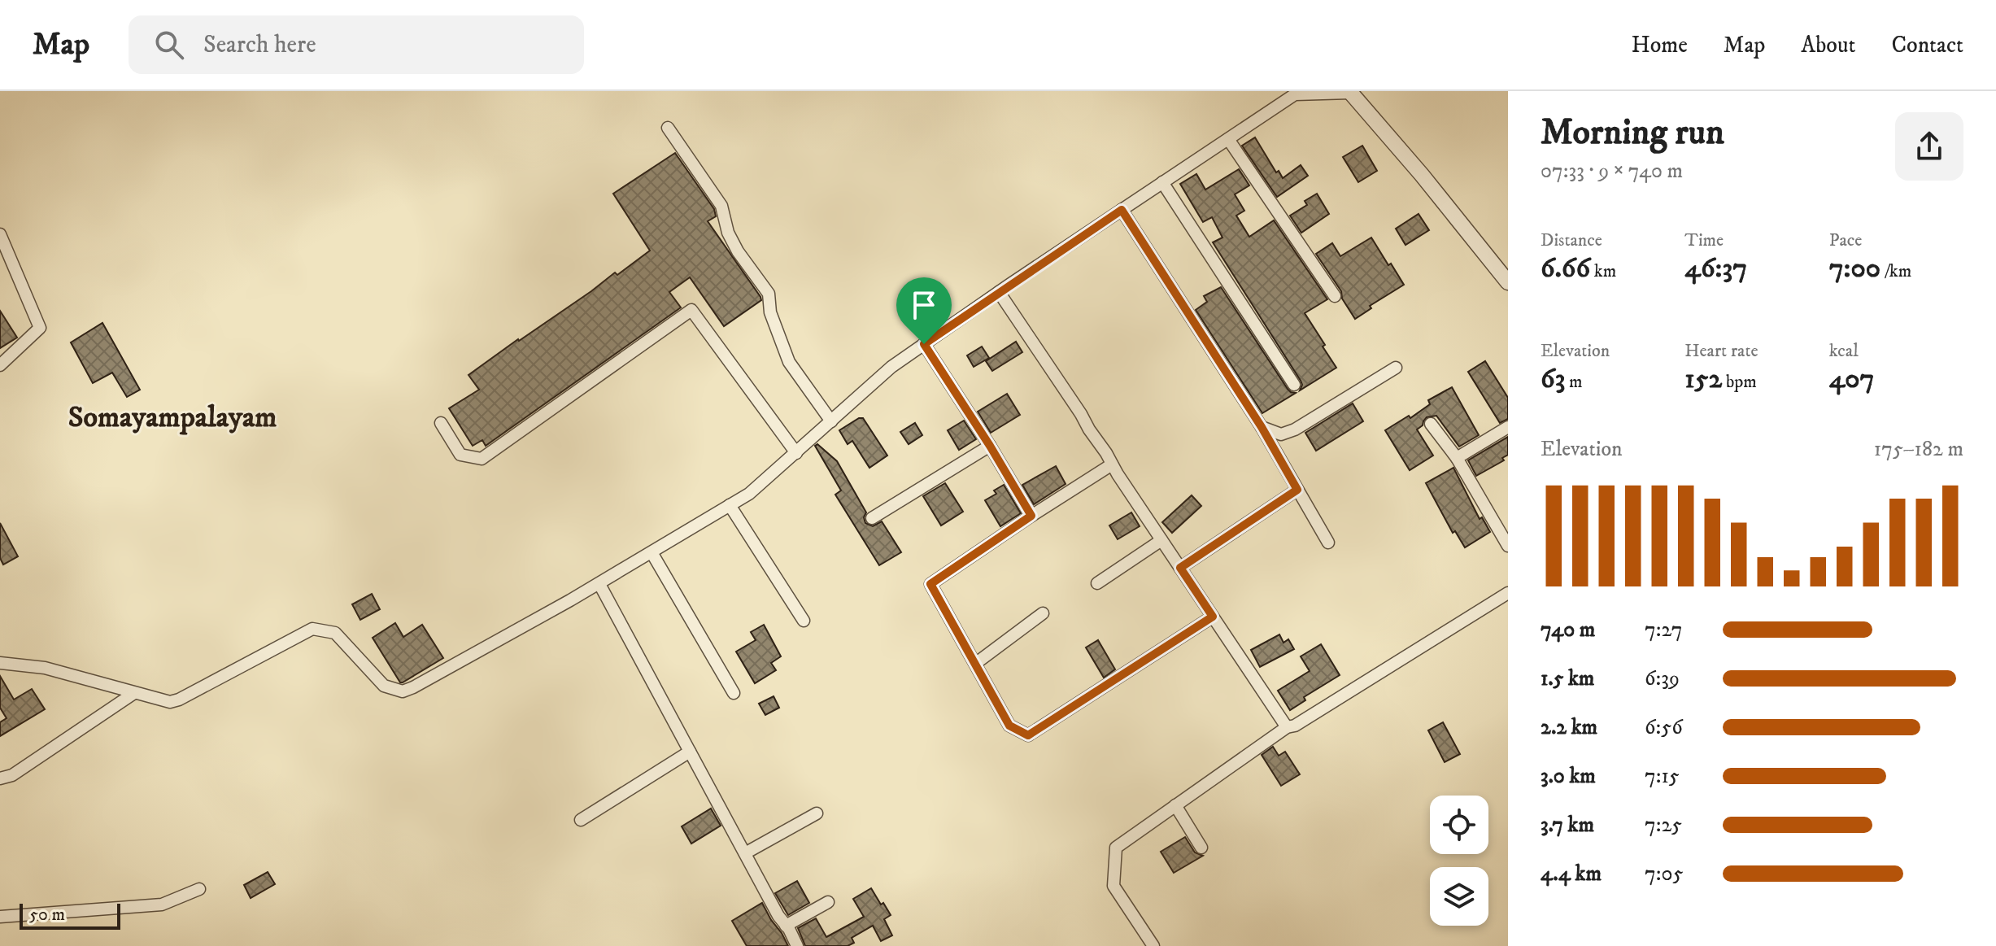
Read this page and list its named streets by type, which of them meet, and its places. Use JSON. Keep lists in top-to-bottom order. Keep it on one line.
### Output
{"districts":["Somayampalayam"],"scale_bar":"50 m","page":{"header":"Map","search":"Search here","nav":["Home","Map","About","Contact"],"heading":["Morning run","07:33 · 9 × 740 m"],"stats":[["Distance","6.66 km"],["Time","46:37"],["Pace","7:00 /km"],["Elevation","63 m"],["Heart rate","152 bpm"],["kcal","407"]],"chart":["Elevation","175–182 m"],"list":[{"name":"740 m","note":"7:27"},{"name":"1.5 km","note":"6:39"},{"name":"2.2 km","note":"6:56"},{"name":"3.0 km","note":"7:15"},{"name":"3.7 km","note":"7:25"},{"name":"4.4 km","note":"7:05"}],"scale":"50 m"}}
